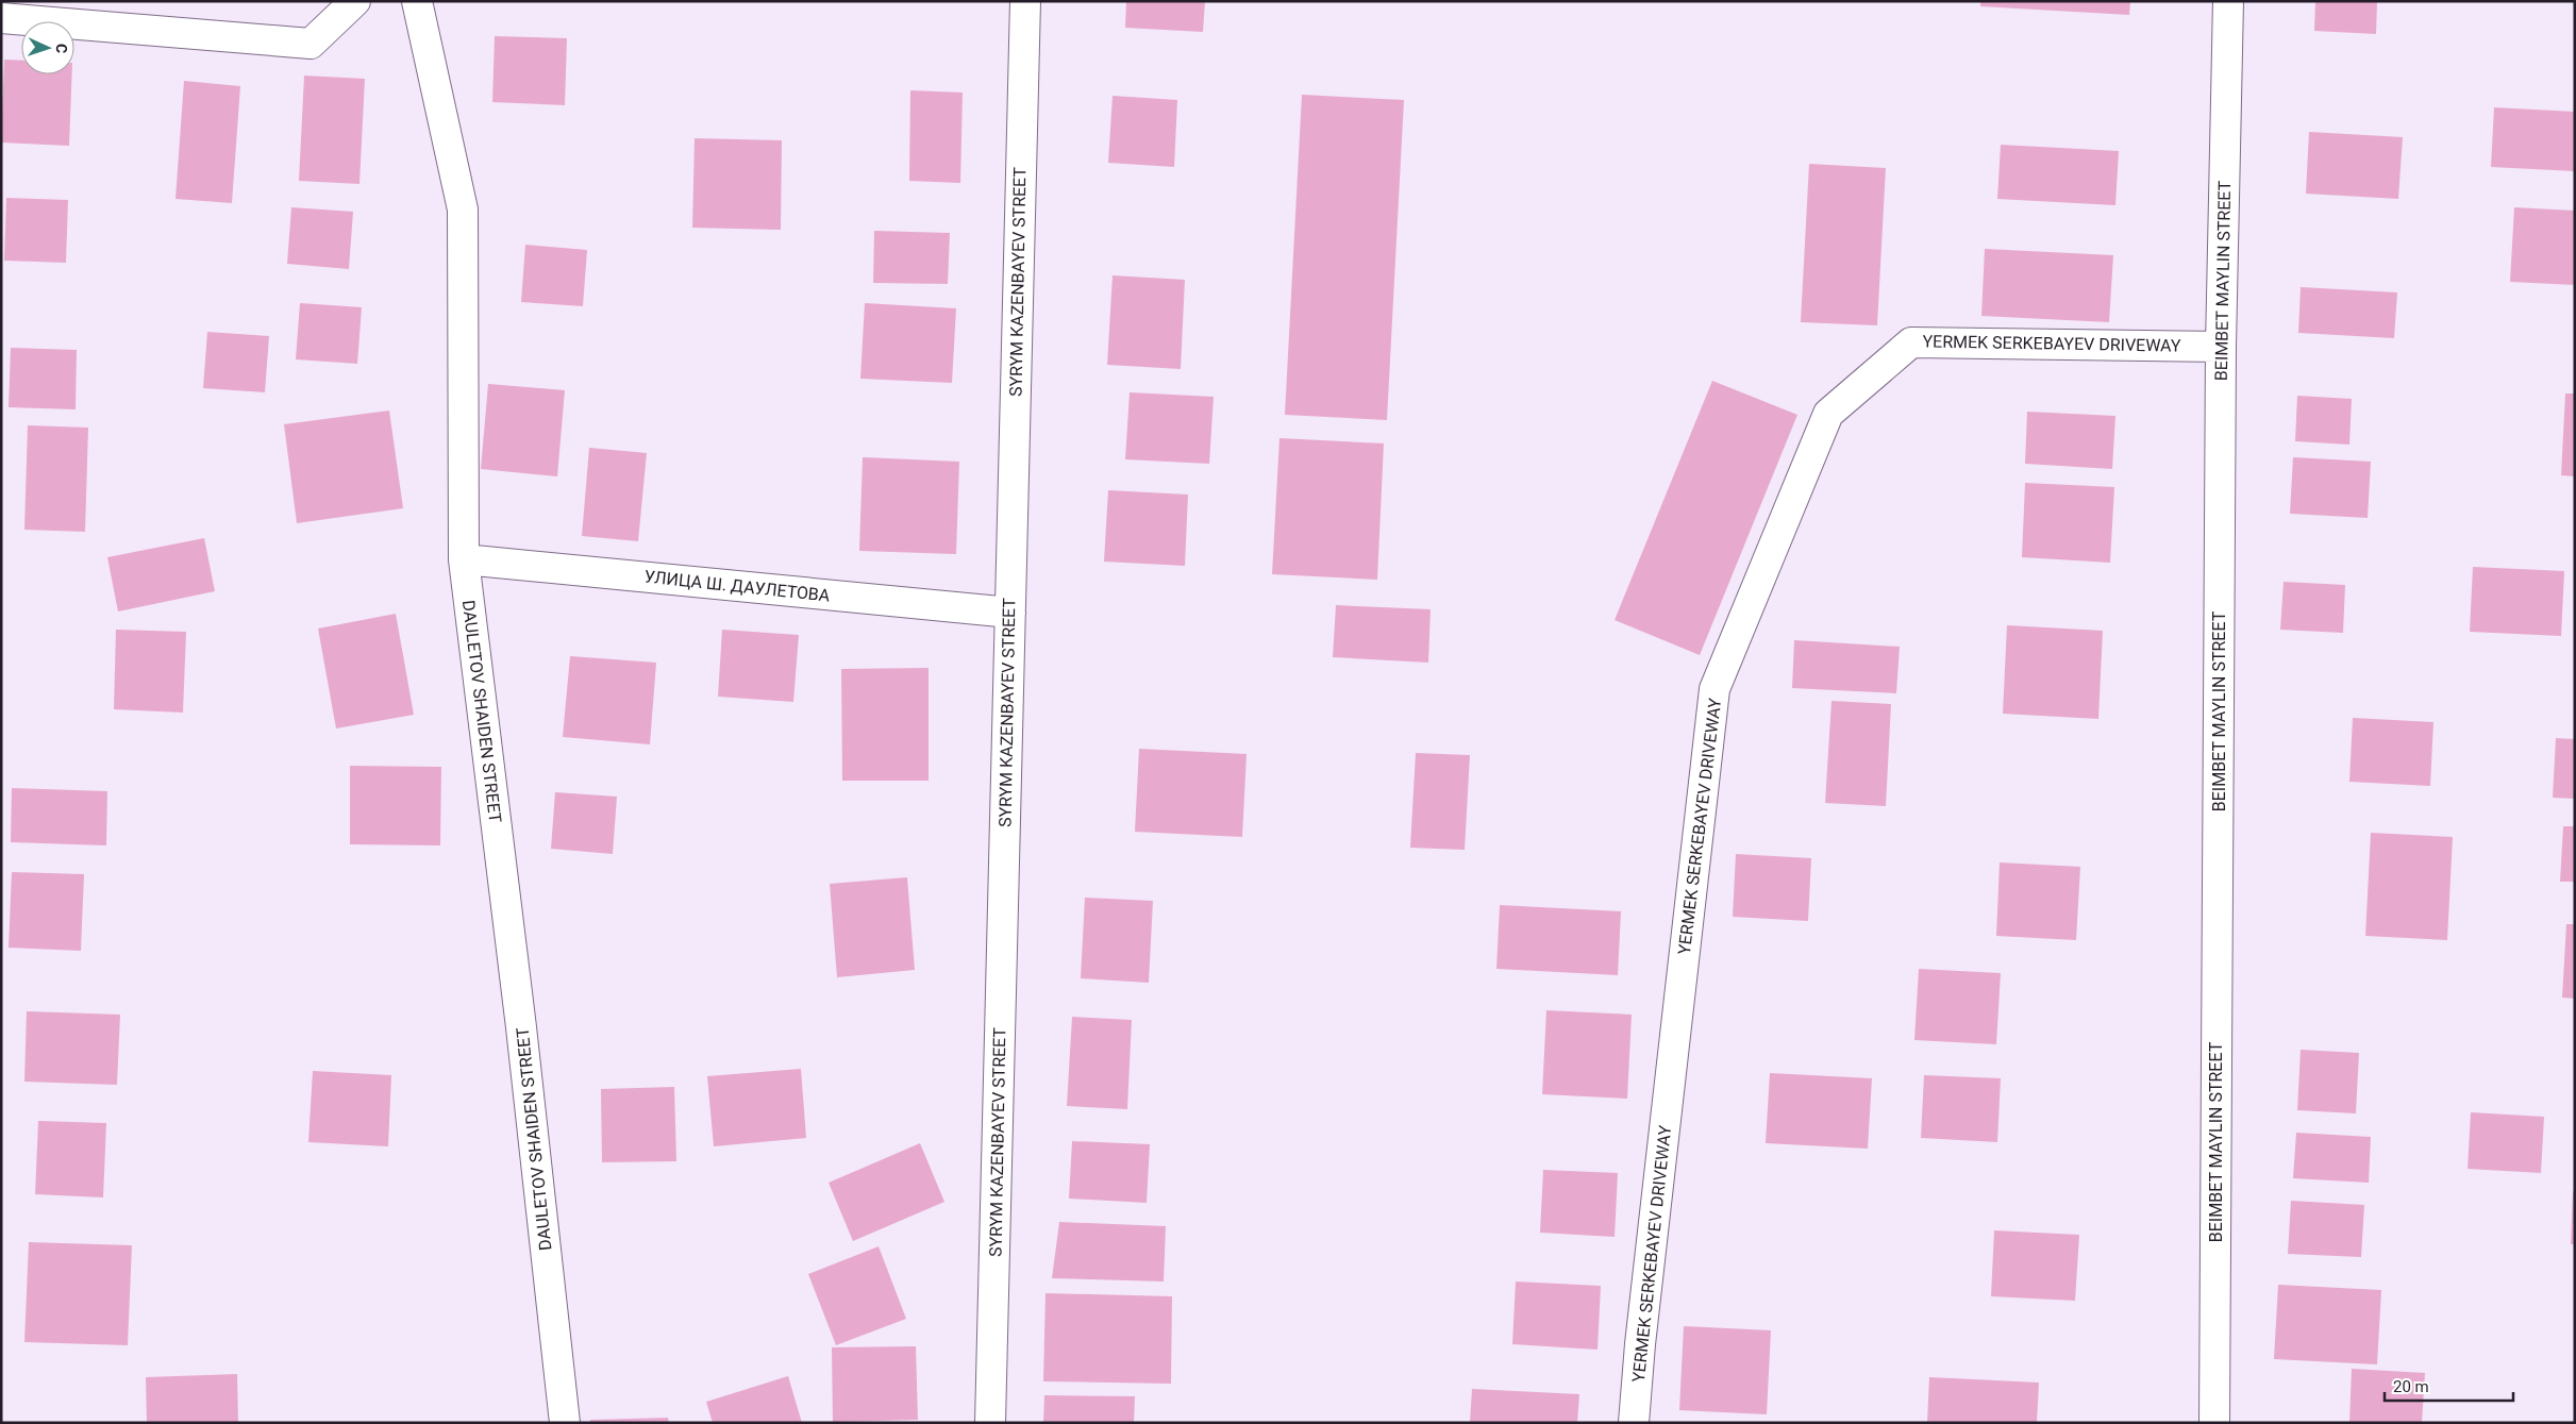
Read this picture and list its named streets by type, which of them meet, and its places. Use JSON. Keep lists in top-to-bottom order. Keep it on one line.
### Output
{"streets":{"street":["BEIMBET MAYLIN STREET","SYRYM KAZENBAYEV STREET","YERMEK SERKEBAYEV DRIVEWAY","УЛИЦА Ш. ДАУЛЕТОВА","DAULETOV SHAIDEN STREET"]},"crossings":[["BEIMBET MAYLIN STREET","YERMEK SERKEBAYEV DRIVEWAY"],["SYRYM KAZENBAYEV STREET","УЛИЦА Ш. ДАУЛЕТОВА"],["УЛИЦА Ш. ДАУЛЕТОВА","DAULETOV SHAIDEN STREET"]],"scale_bar":"20 m","north":"right"}
